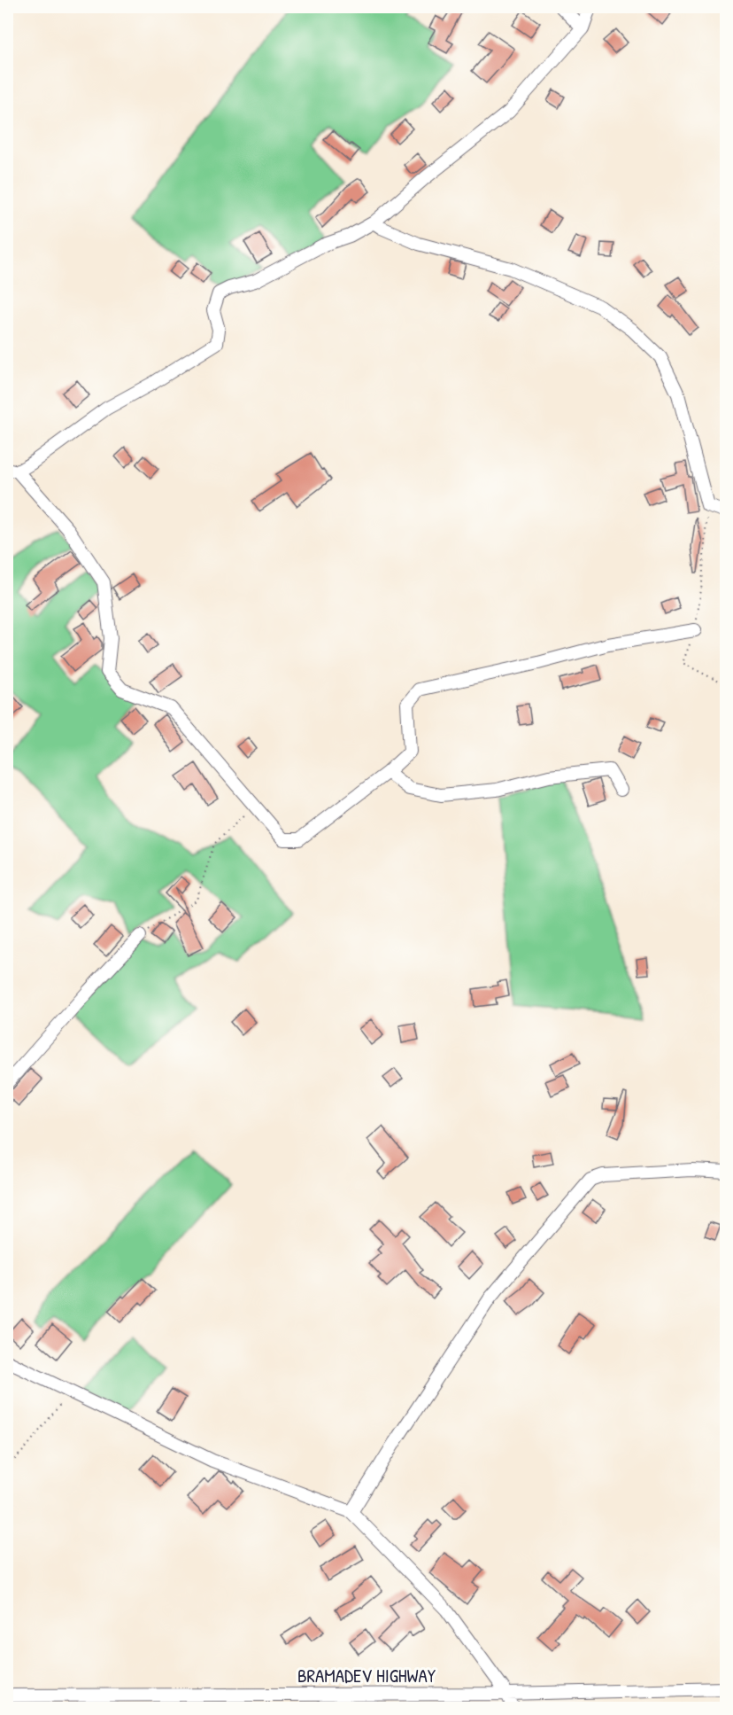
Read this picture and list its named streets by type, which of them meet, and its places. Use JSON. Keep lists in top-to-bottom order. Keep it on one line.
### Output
{"streets":{"street":["BRAMADEV HIGHWAY"]}}
